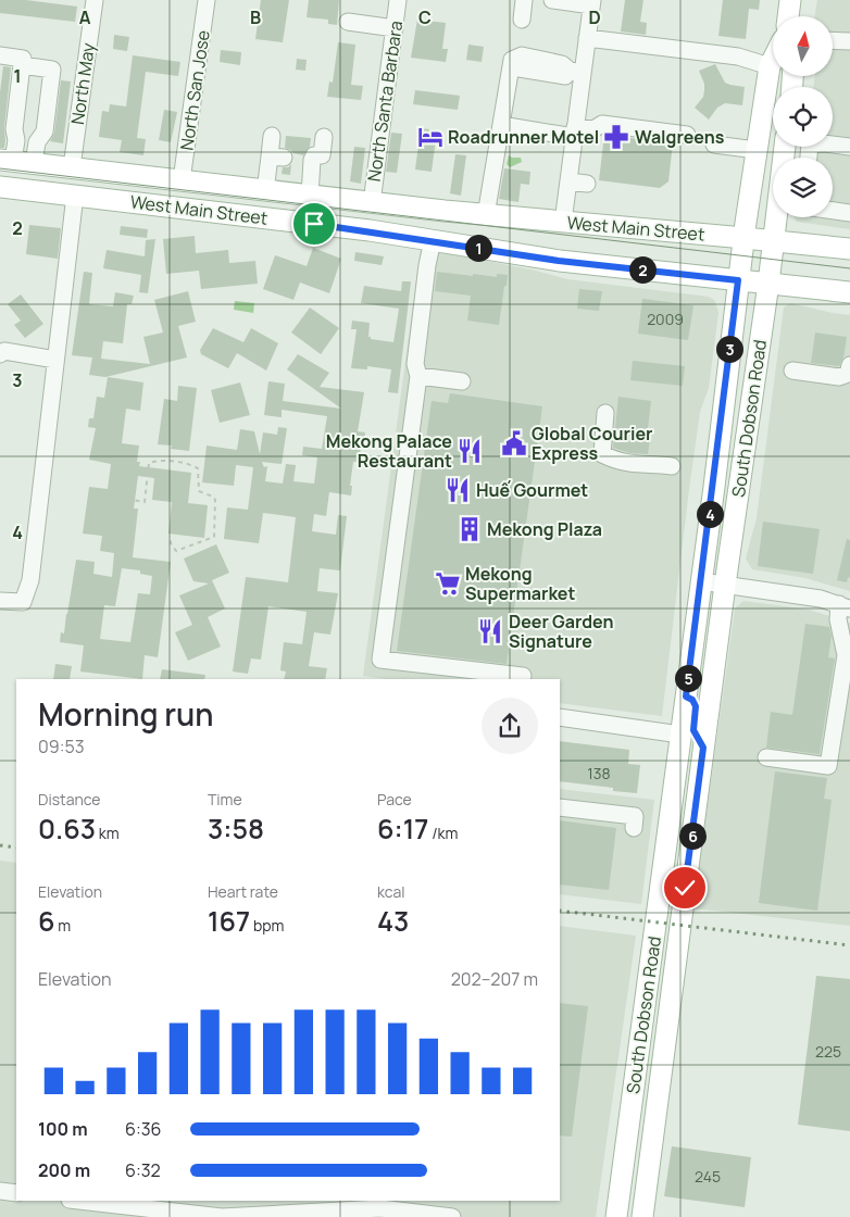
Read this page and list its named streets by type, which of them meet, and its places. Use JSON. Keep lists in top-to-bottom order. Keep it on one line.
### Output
{"streets":{"main road":["West Main Street","South Dobson Road"],"street":["North May","North San Jose","North Santa Barbara"]},"crossings":[["North May","West Main Street"],["North San Jose","West Main Street"],["North Santa Barbara","West Main Street"],["West Main Street","South Dobson Road"]],"places":{"hotel":["Roadrunner Motel"],"pharmacy":["Walgreens"],"public building":["Global Courier Express"],"restaurant":["Mekong Palace Restaurant","Huế Gourmet","Deer Garden Signature"],"building":["Mekong Plaza"],"supermarket":["Mekong Supermarket"]},"house_numbers":["2009","138","225","245"],"north":"top","page":{"pins":["1","2","3","4","5","6"],"heading":["Morning run","09:53"],"stats":[["Distance","0.63 km"],["Time","3:58"],["Pace","6:17 /km"],["Elevation","6 m"],["Heart rate","167 bpm"],["kcal","43"]],"chart":["Elevation","202–207 m"],"list":[{"name":"100 m","note":"6:36"},{"name":"200 m","note":"6:32"}]},"grid":{"columns":["A","B","C","D"],"rows":["1","2","3","4"]}}
